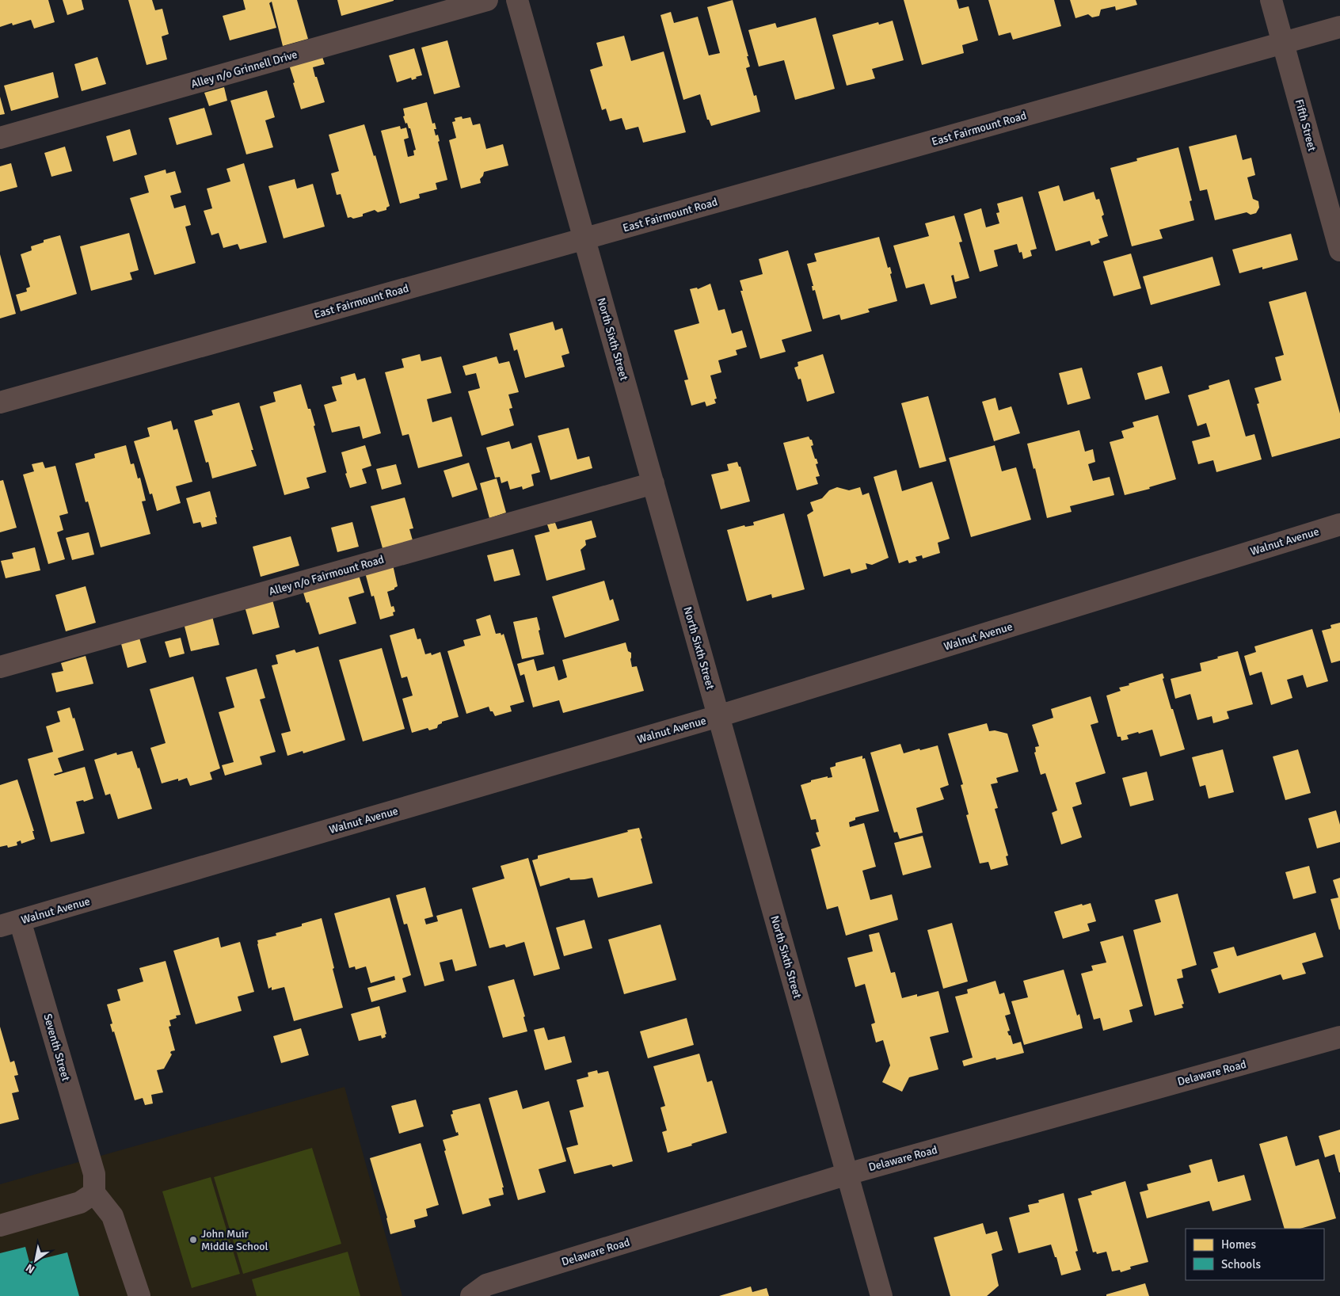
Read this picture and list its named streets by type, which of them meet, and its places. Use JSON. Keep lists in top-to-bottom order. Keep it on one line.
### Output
{"streets":{"street":["Alley n/o Grinnell Drive","Fifth Street","East Fairmount Road","North Sixth Street","Walnut Avenue","Alley n/o Fairmount Road","Seventh Street","Delaware Road"]},"crossings":[["Fifth Street","East Fairmount Road"],["East Fairmount Road","North Sixth Street"],["North Sixth Street","Walnut Avenue"],["North Sixth Street","Alley n/o Fairmount Road"],["North Sixth Street","Delaware Road"],["Walnut Avenue","Seventh Street"]],"places":["John Muir Middle School"],"legend":["Homes","Schools"],"north":"bottom left"}
